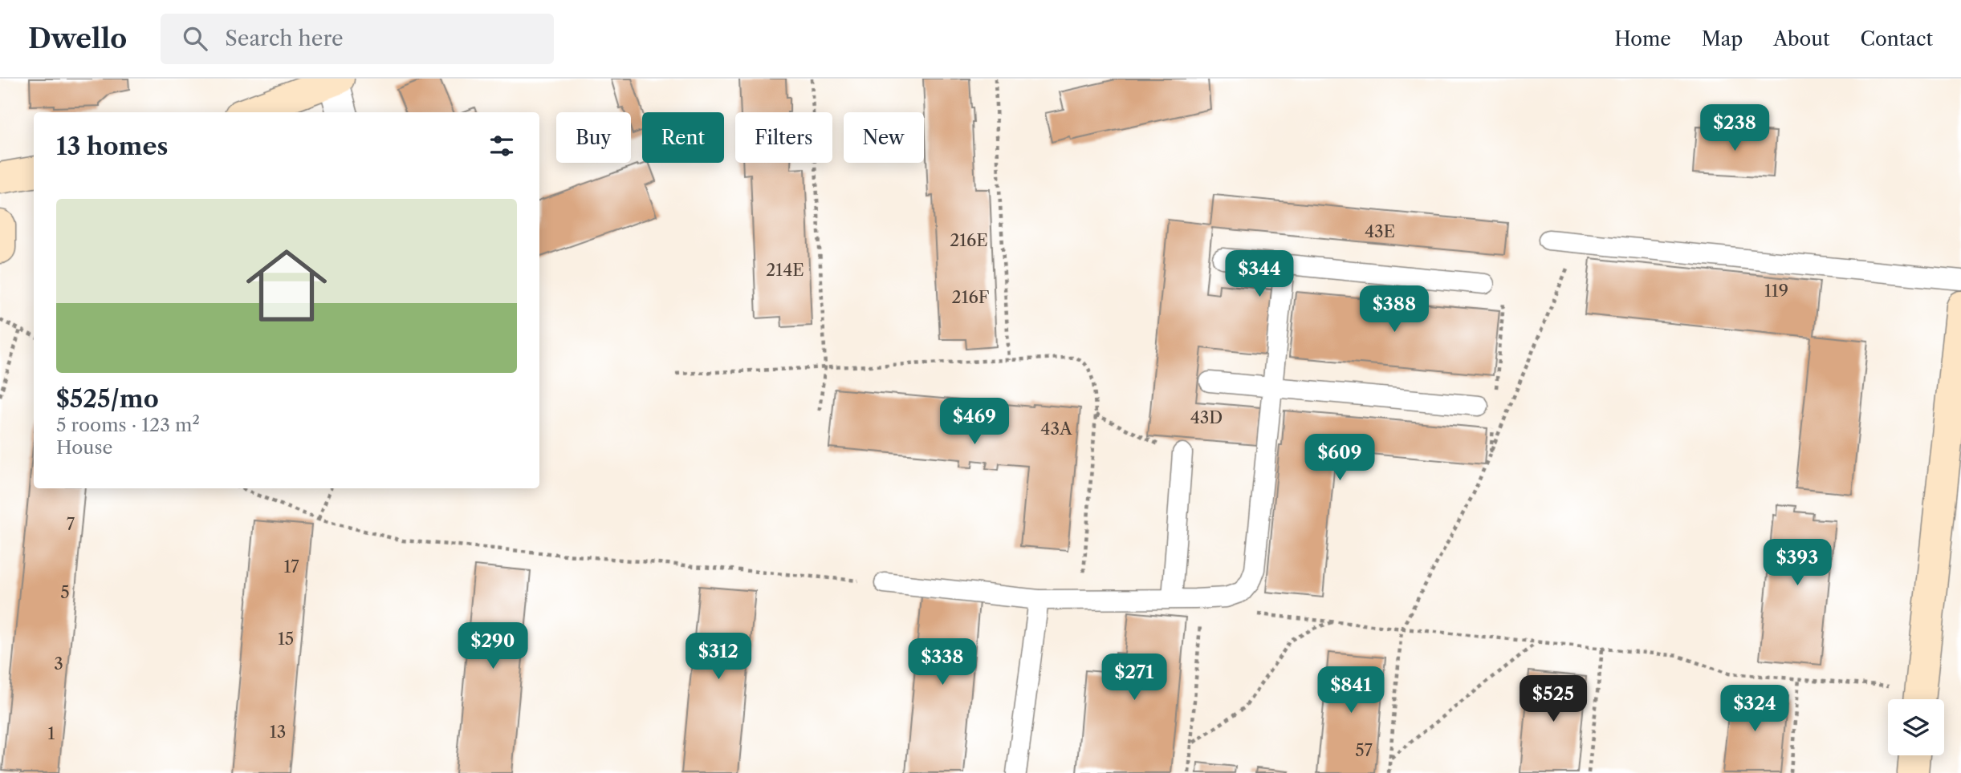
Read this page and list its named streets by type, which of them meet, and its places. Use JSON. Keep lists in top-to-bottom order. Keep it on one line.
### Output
{"house_numbers":["43E","216E","214E","119","216F","43D","43A","7","17","5","15","3","13","1","57"],"page":{"header":"Dwello","search":"Search here","nav":["Home","Map","About","Contact"],"price":["$238","$344","$388","$469","$609","$393","$290","$312","$338","$271","$841","$525","$324"],"chip":["Buy","Rent","Filters","New"],"heading":"13 homes","list":[{"name":"$525/mo","note":"5 rooms · 123 m² · House"}]}}
